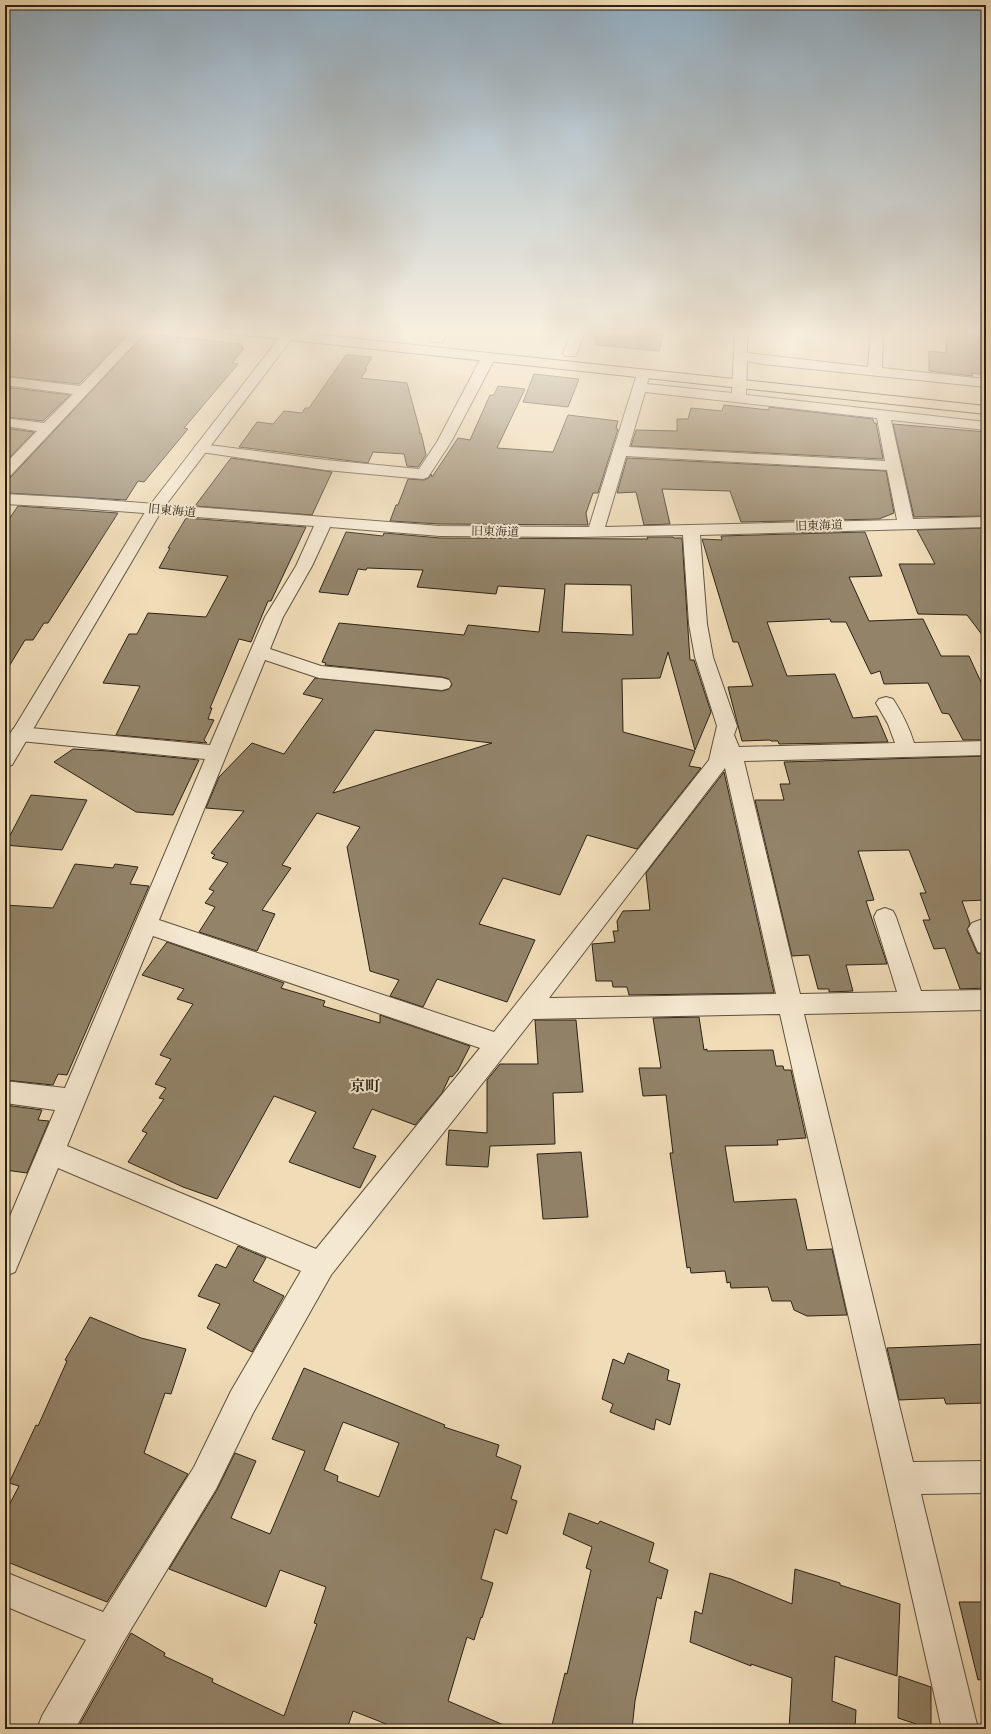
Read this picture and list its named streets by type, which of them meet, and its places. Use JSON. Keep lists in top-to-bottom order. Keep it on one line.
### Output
{"streets":{"street":["旧東海道"]},"districts":["京町"]}
